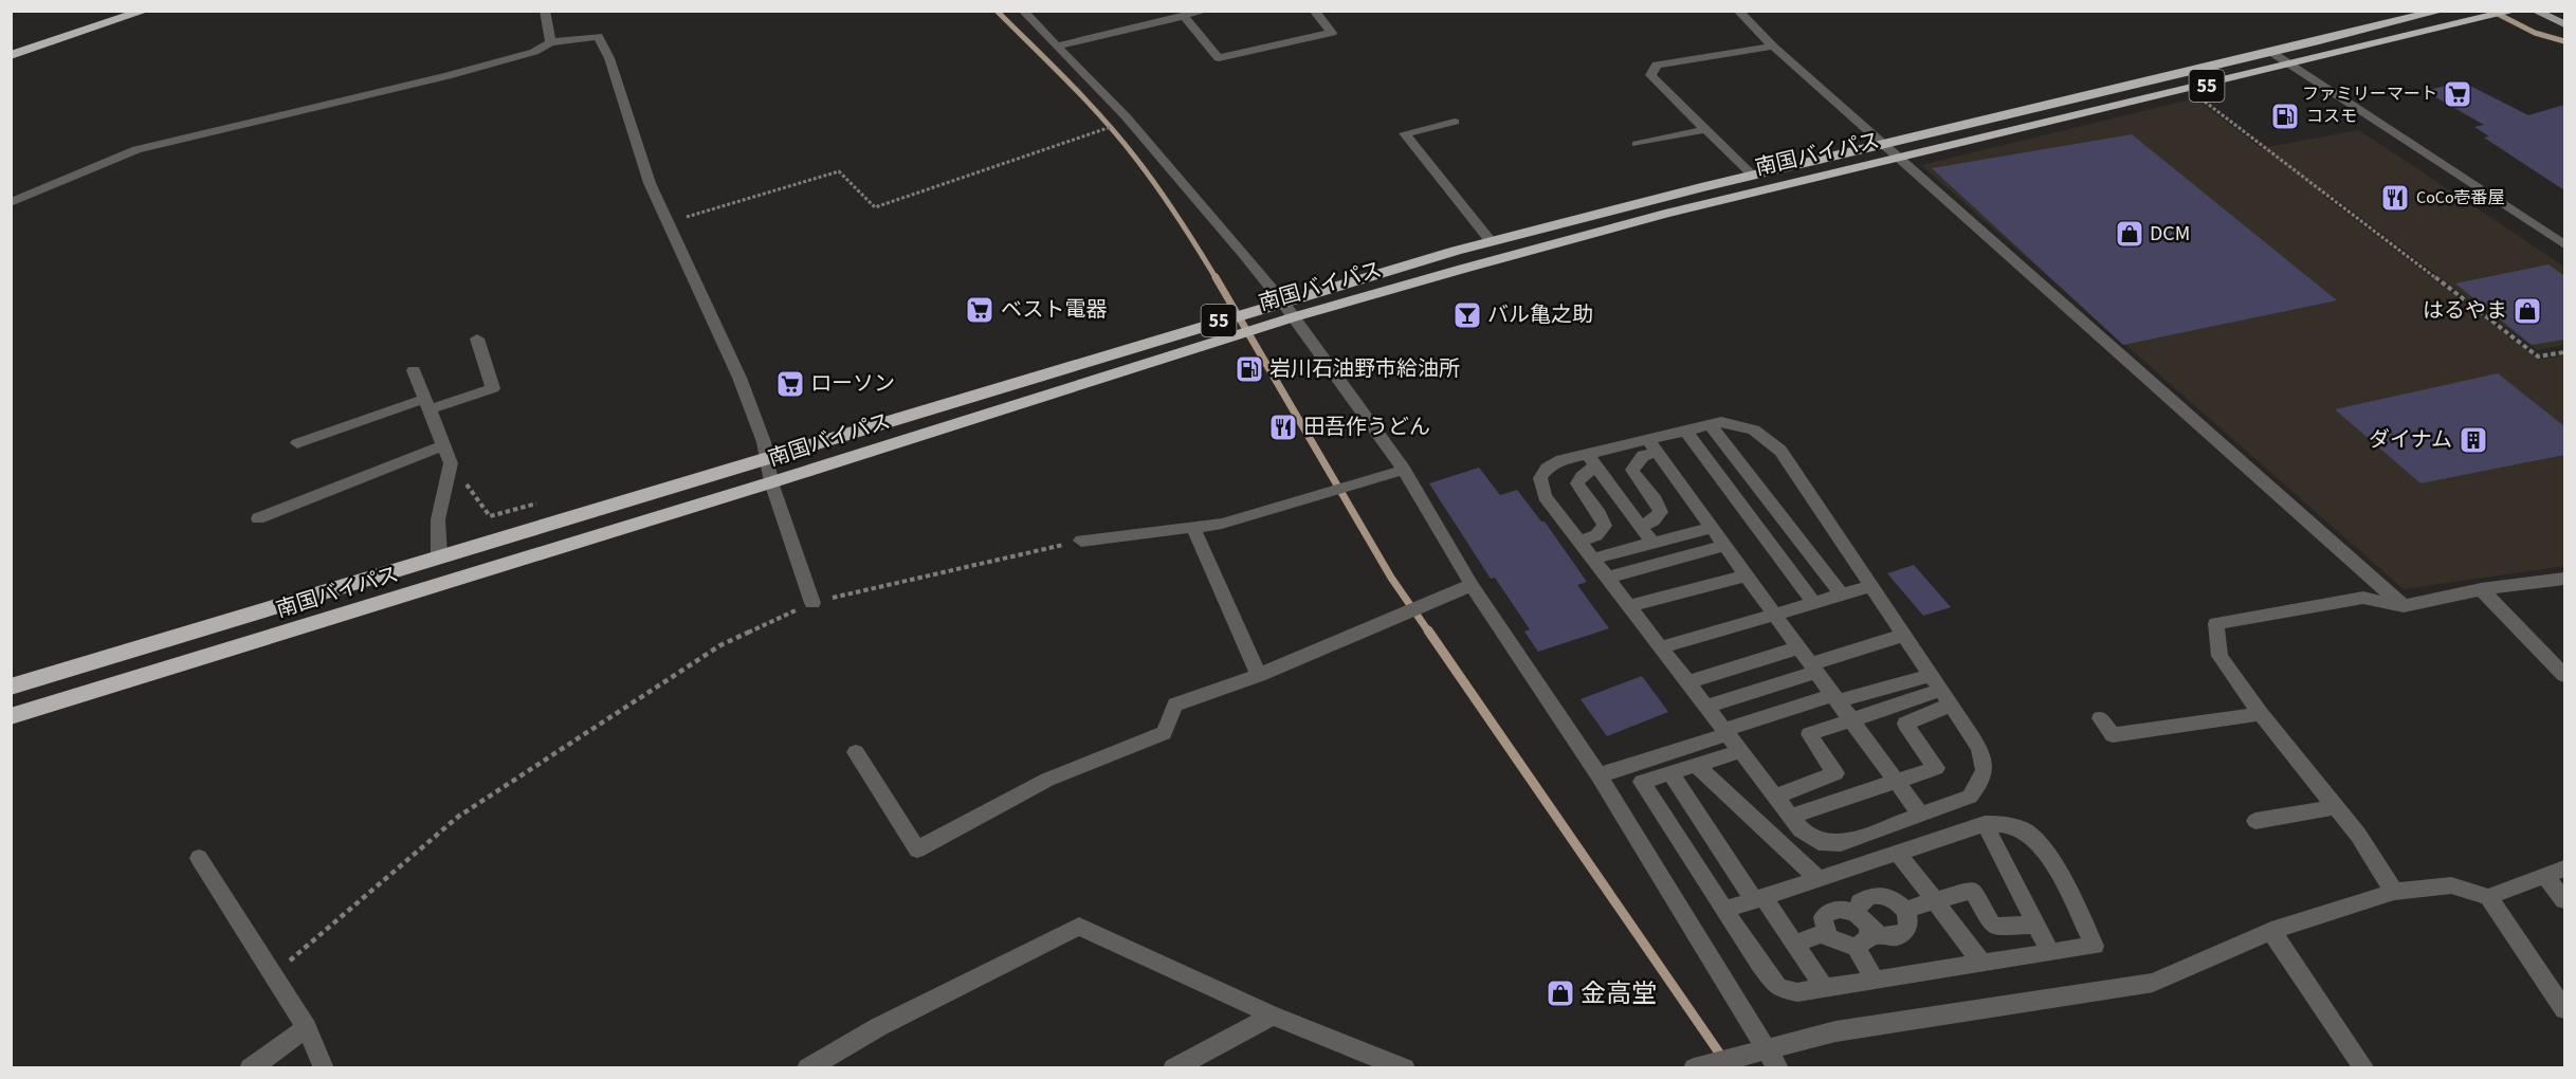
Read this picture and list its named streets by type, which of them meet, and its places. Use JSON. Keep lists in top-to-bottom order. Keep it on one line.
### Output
{"streets":{"highway":["55","南国バイパス"]},"places":{"supermarket":["ファミリーマート","ベスト電器","ローソン"],"fuel station":["コスモ","岩川石油野市給油所"],"restaurant":["CoCo壱番屋","田吾作うどん"],"shop":["DCM","はるやま","金高堂"],"bar":["バル亀之助"],"building":["ダイナム"]}}
